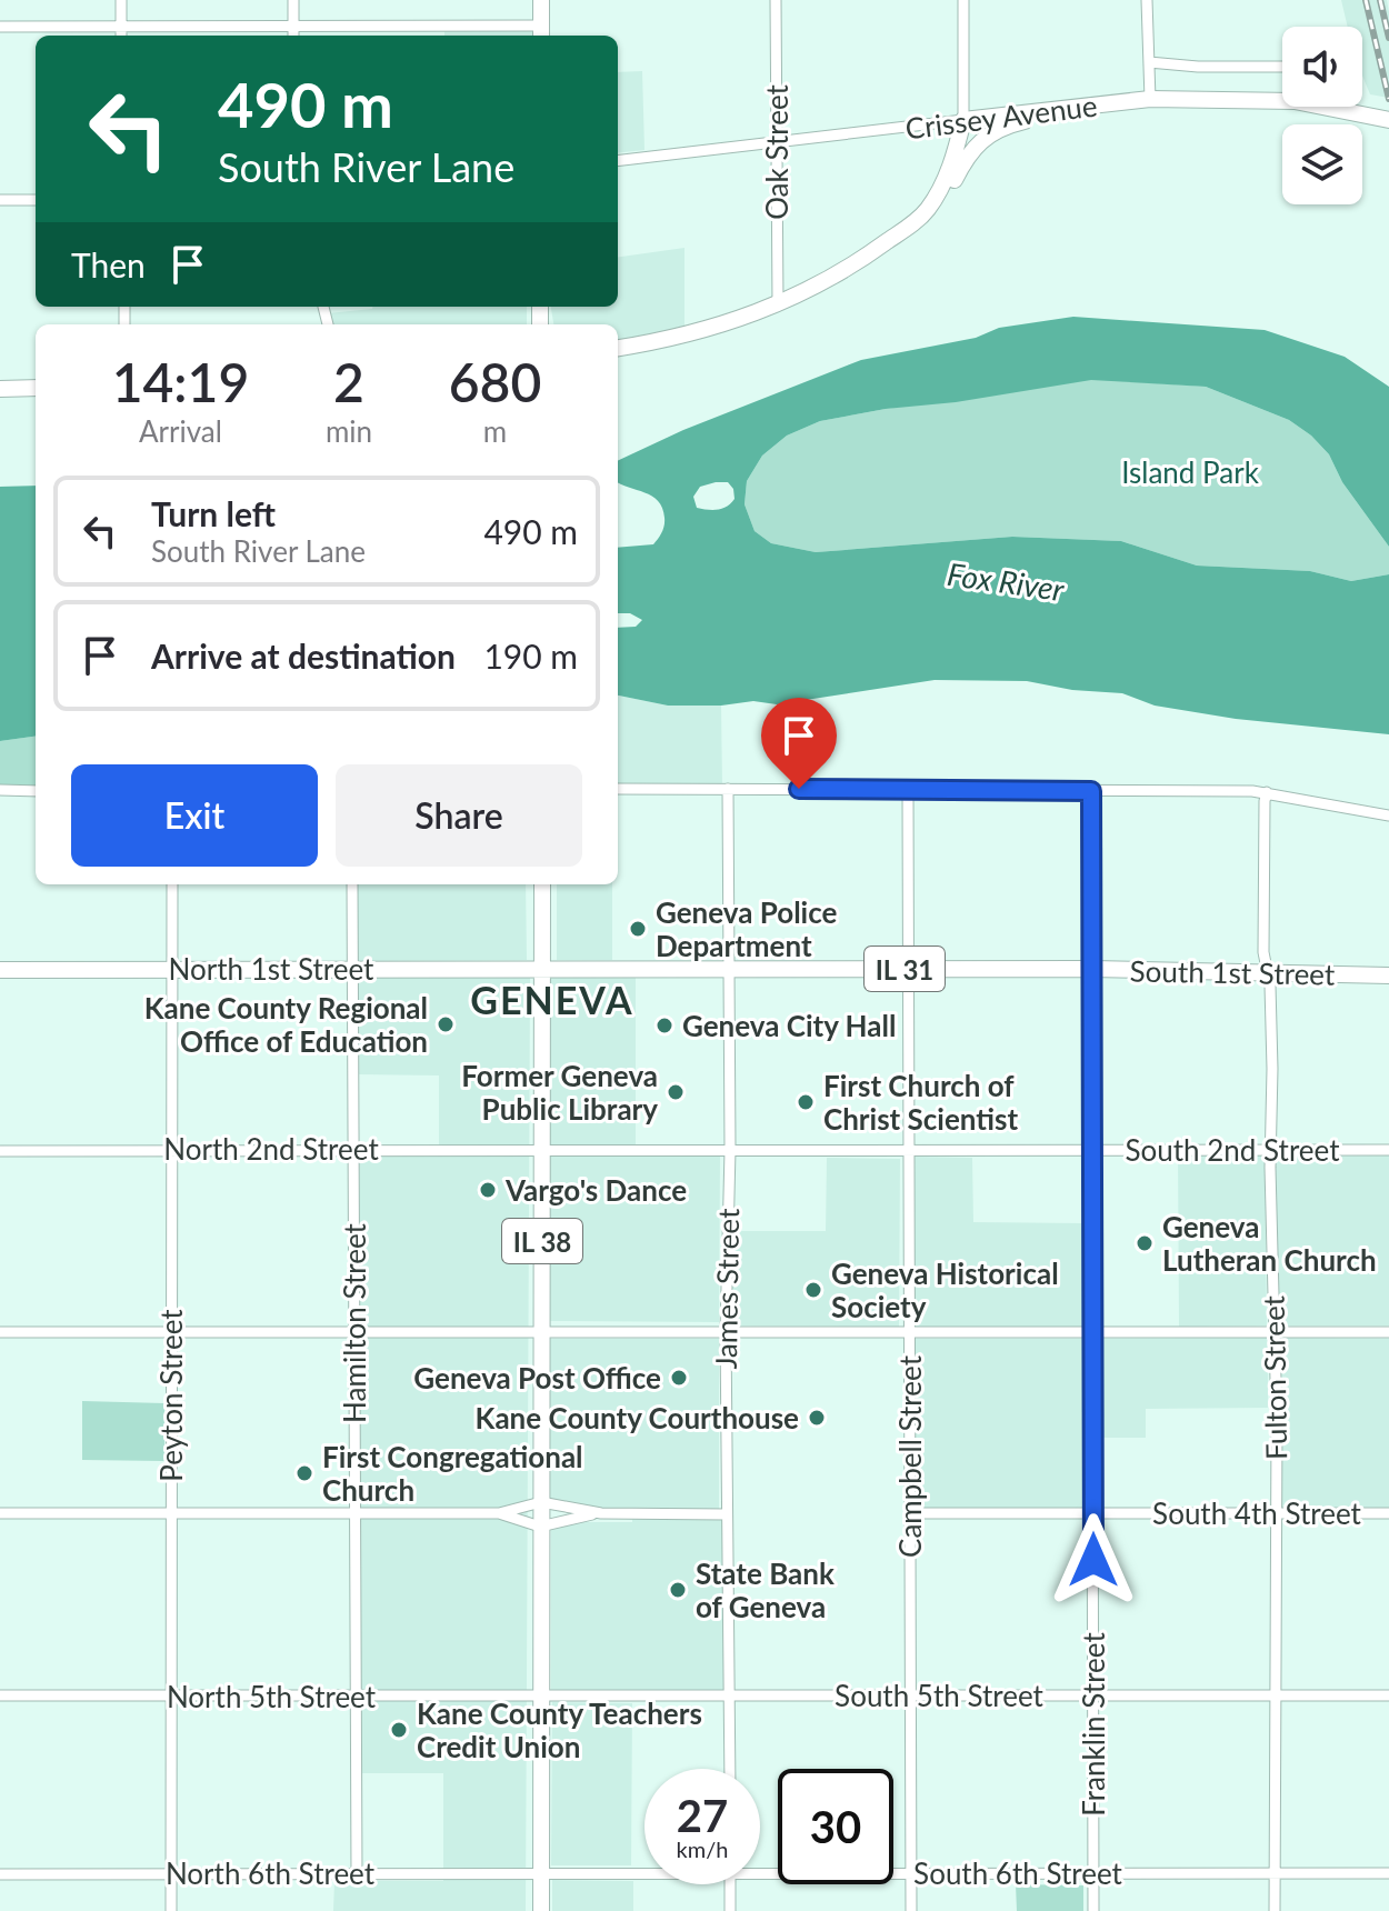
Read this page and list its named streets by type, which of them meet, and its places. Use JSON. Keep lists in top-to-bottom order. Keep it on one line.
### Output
{"streets":{"main road":["Crissey Avenue","North 1st Street","IL 31","South 1st Street","IL 38"],"street":["Oak Street","North 2nd Street","South 2nd Street","James Street","Hamilton Street","Fulton Street","Peyton Street","Campbell Street","South 4th Street","South 5th Street","North 5th Street","Franklin Street","North 6th Street","South 6th Street"]},"crossings":[["Crissey Avenue","Oak Street"],["North 1st Street","South 1st Street"],["North 1st Street","IL 38"],["North 1st Street","Hamilton Street"],["North 1st Street","Peyton Street"],["South 1st Street","IL 38"],["South 1st Street","James Street"],["South 1st Street","Fulton Street"],["South 1st Street","Campbell Street"],["South 1st Street","Franklin Street"],["North 2nd Street","South 2nd Street"],["North 2nd Street","IL 38"],["North 2nd Street","Hamilton Street"],["North 2nd Street","Peyton Street"],["South 2nd Street","IL 38"],["South 2nd Street","James Street"],["South 2nd Street","Fulton Street"],["South 2nd Street","Campbell Street"],["South 2nd Street","Franklin Street"],["IL 38","South 5th Street"],["IL 38","North 5th Street"],["IL 38","North 6th Street"],["IL 38","South 6th Street"],["James Street","South 5th Street"],["Hamilton Street","North 5th Street"],["Hamilton Street","North 6th Street"],["Fulton Street","South 4th Street"],["Fulton Street","South 5th Street"],["Fulton Street","South 6th Street"],["Peyton Street","North 5th Street"],["Peyton Street","North 6th Street"],["Campbell Street","South 4th Street"],["Campbell Street","South 5th Street"],["Campbell Street","South 6th Street"],["South 4th Street","Franklin Street"],["South 5th Street","North 5th Street"],["South 5th Street","Franklin Street"],["Franklin Street","South 6th Street"],["North 6th Street","South 6th Street"]],"districts":["GENEVA"],"water":["Fox River"],"parks":["Island Park"],"places":["Geneva Police Department","Kane County Regional Office of Education","Geneva City Hall","Former Geneva Public Library","First Church of Christ Scientist","Vargo's Dance","Geneva Lutheran Church","Geneva Historical Society","Geneva Post Office","Kane County Courthouse","First Congregational Church","State Bank of Geneva","Kane County Teachers Credit Union"],"page":{"turn":["490 m","South River Lane"],"then":"Then","eta":["14:19","Arrival","2","min","680","m"],"list":[{"name":"Turn left","note":"South River Lane","value":"490 m"},{"name":"Arrive at destination","value":"190 m"}],"buttons":["Exit","Share"],"speed":"27 km/h","limit":"30"}}
